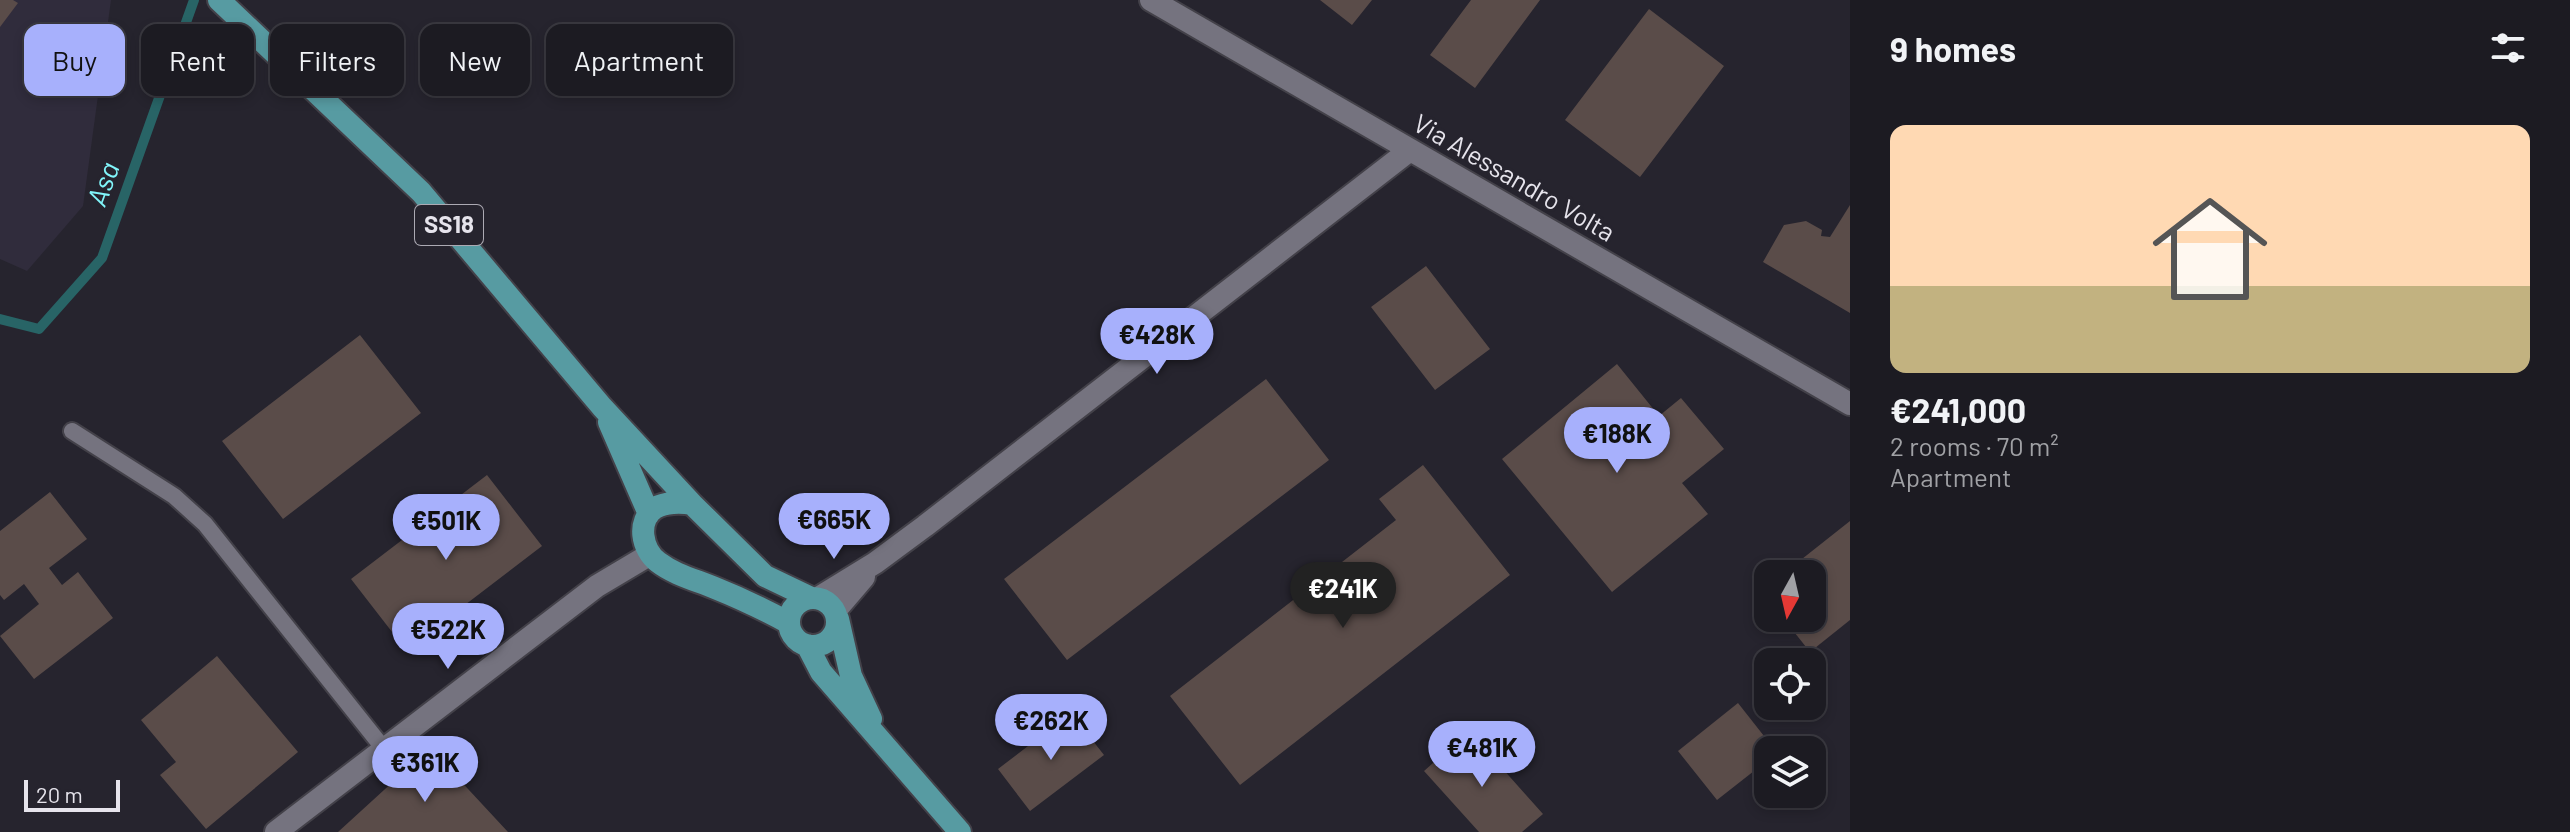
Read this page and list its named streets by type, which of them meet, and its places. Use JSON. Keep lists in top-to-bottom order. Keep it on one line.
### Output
{"streets":{"main road":["SS18"],"street":["Via Alessandro Volta"]},"water":["Asa"],"scale_bar":"20 m","north":"bottom","page":{"heading":"9 homes","chip":["Buy","Rent","Filters","New","Apartment"],"list":[{"name":"€241,000","note":"2 rooms · 70 m² · Apartment"}],"price":["€428K","€188K","€665K","€501K","€241K","€522K","€262K","€481K","€361K"],"scale":"20 m"}}
